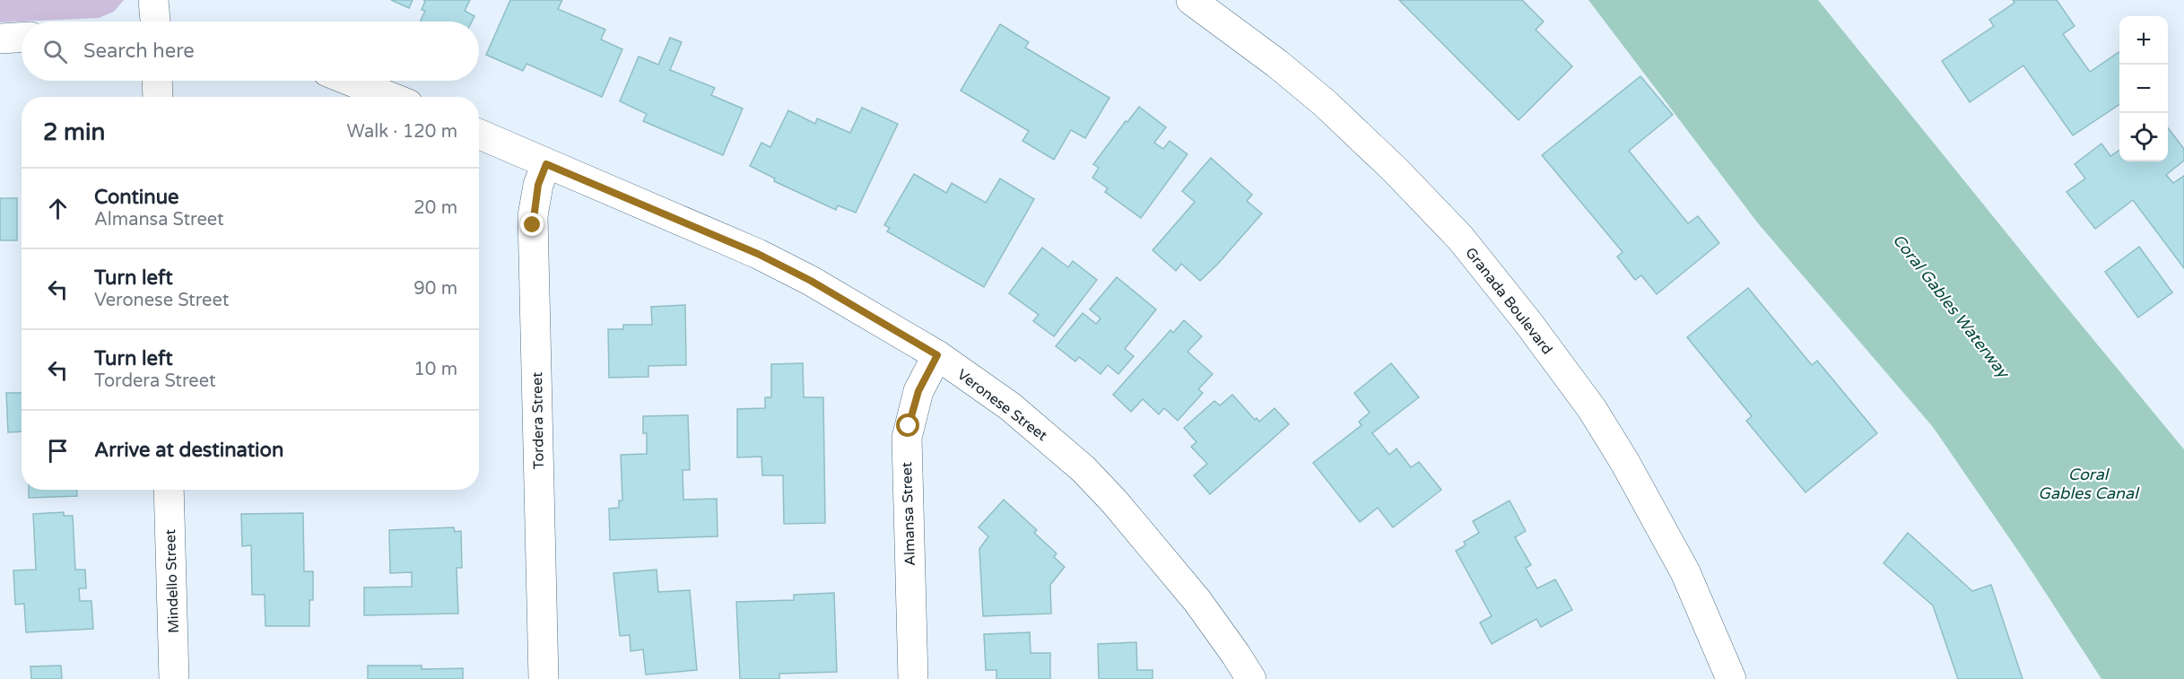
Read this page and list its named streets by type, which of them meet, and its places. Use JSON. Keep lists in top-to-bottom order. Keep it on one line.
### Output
{"streets":{"street":["Granada Boulevard","Veronese Street","Tordera Street","Almansa Street","Mindello Street"]},"crossings":[["Veronese Street","Tordera Street"],["Veronese Street","Almansa Street"]],"water":["Coral Gables Waterway","Coral Gables Canal"],"page":{"map_buttons":["+","−"],"search":"Search here","heading":["2 min","Walk · 120 m"],"list":[["Continue","Almansa Street","20 m"],["Turn left","Veronese Street","90 m"],["Turn left","Tordera Street","10 m"],"Arrive at destination"]}}
